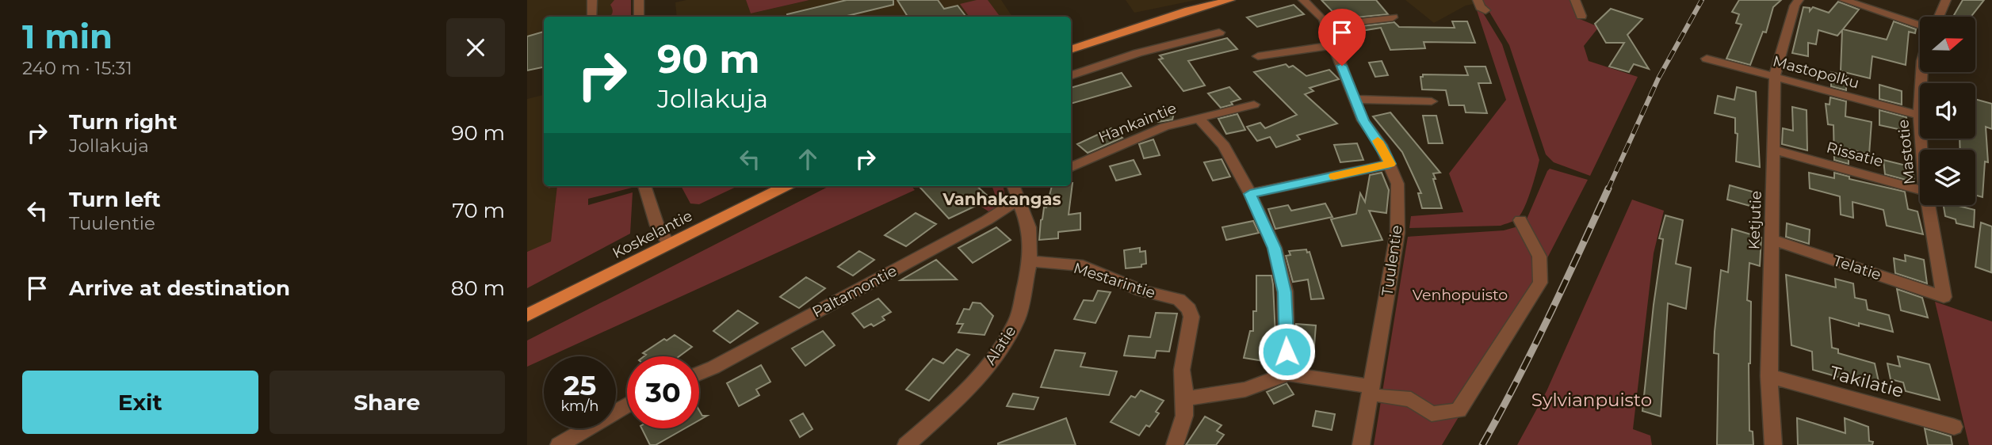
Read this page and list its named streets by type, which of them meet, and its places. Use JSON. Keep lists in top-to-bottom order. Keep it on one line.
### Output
{"streets":{"main road":["Koskelantie"],"street":["Mastopolku","Hankaintie","Mastotie","Rissatie","Ketjutie","Tuulentie","Telatie","Mestarintie","Paltamontie","Alatie","Takilatie"]},"crossings":[["Mastopolku","Mastotie"],["Mastopolku","Ketjutie"],["Mastotie","Telatie"],["Rissatie","Ketjutie"],["Ketjutie","Telatie"],["Ketjutie","Takilatie"],["Mestarintie","Alatie"],["Paltamontie","Alatie"]],"districts":["Vanhakangas"],"parks":["Venhopuisto","Sylvianpuisto"],"north":"right","page":{"heading":["1 min","240 m · 15:31"],"turn":["90 m","Jollakuja"],"list":[{"name":"Turn right","note":"Jollakuja","value":"90 m"},{"name":"Turn left","note":"Tuulentie","value":"70 m"},{"name":"Arrive at destination","value":"80 m"}],"speed":"25 km/h","limit":"30","buttons":["Exit","Share"]}}
